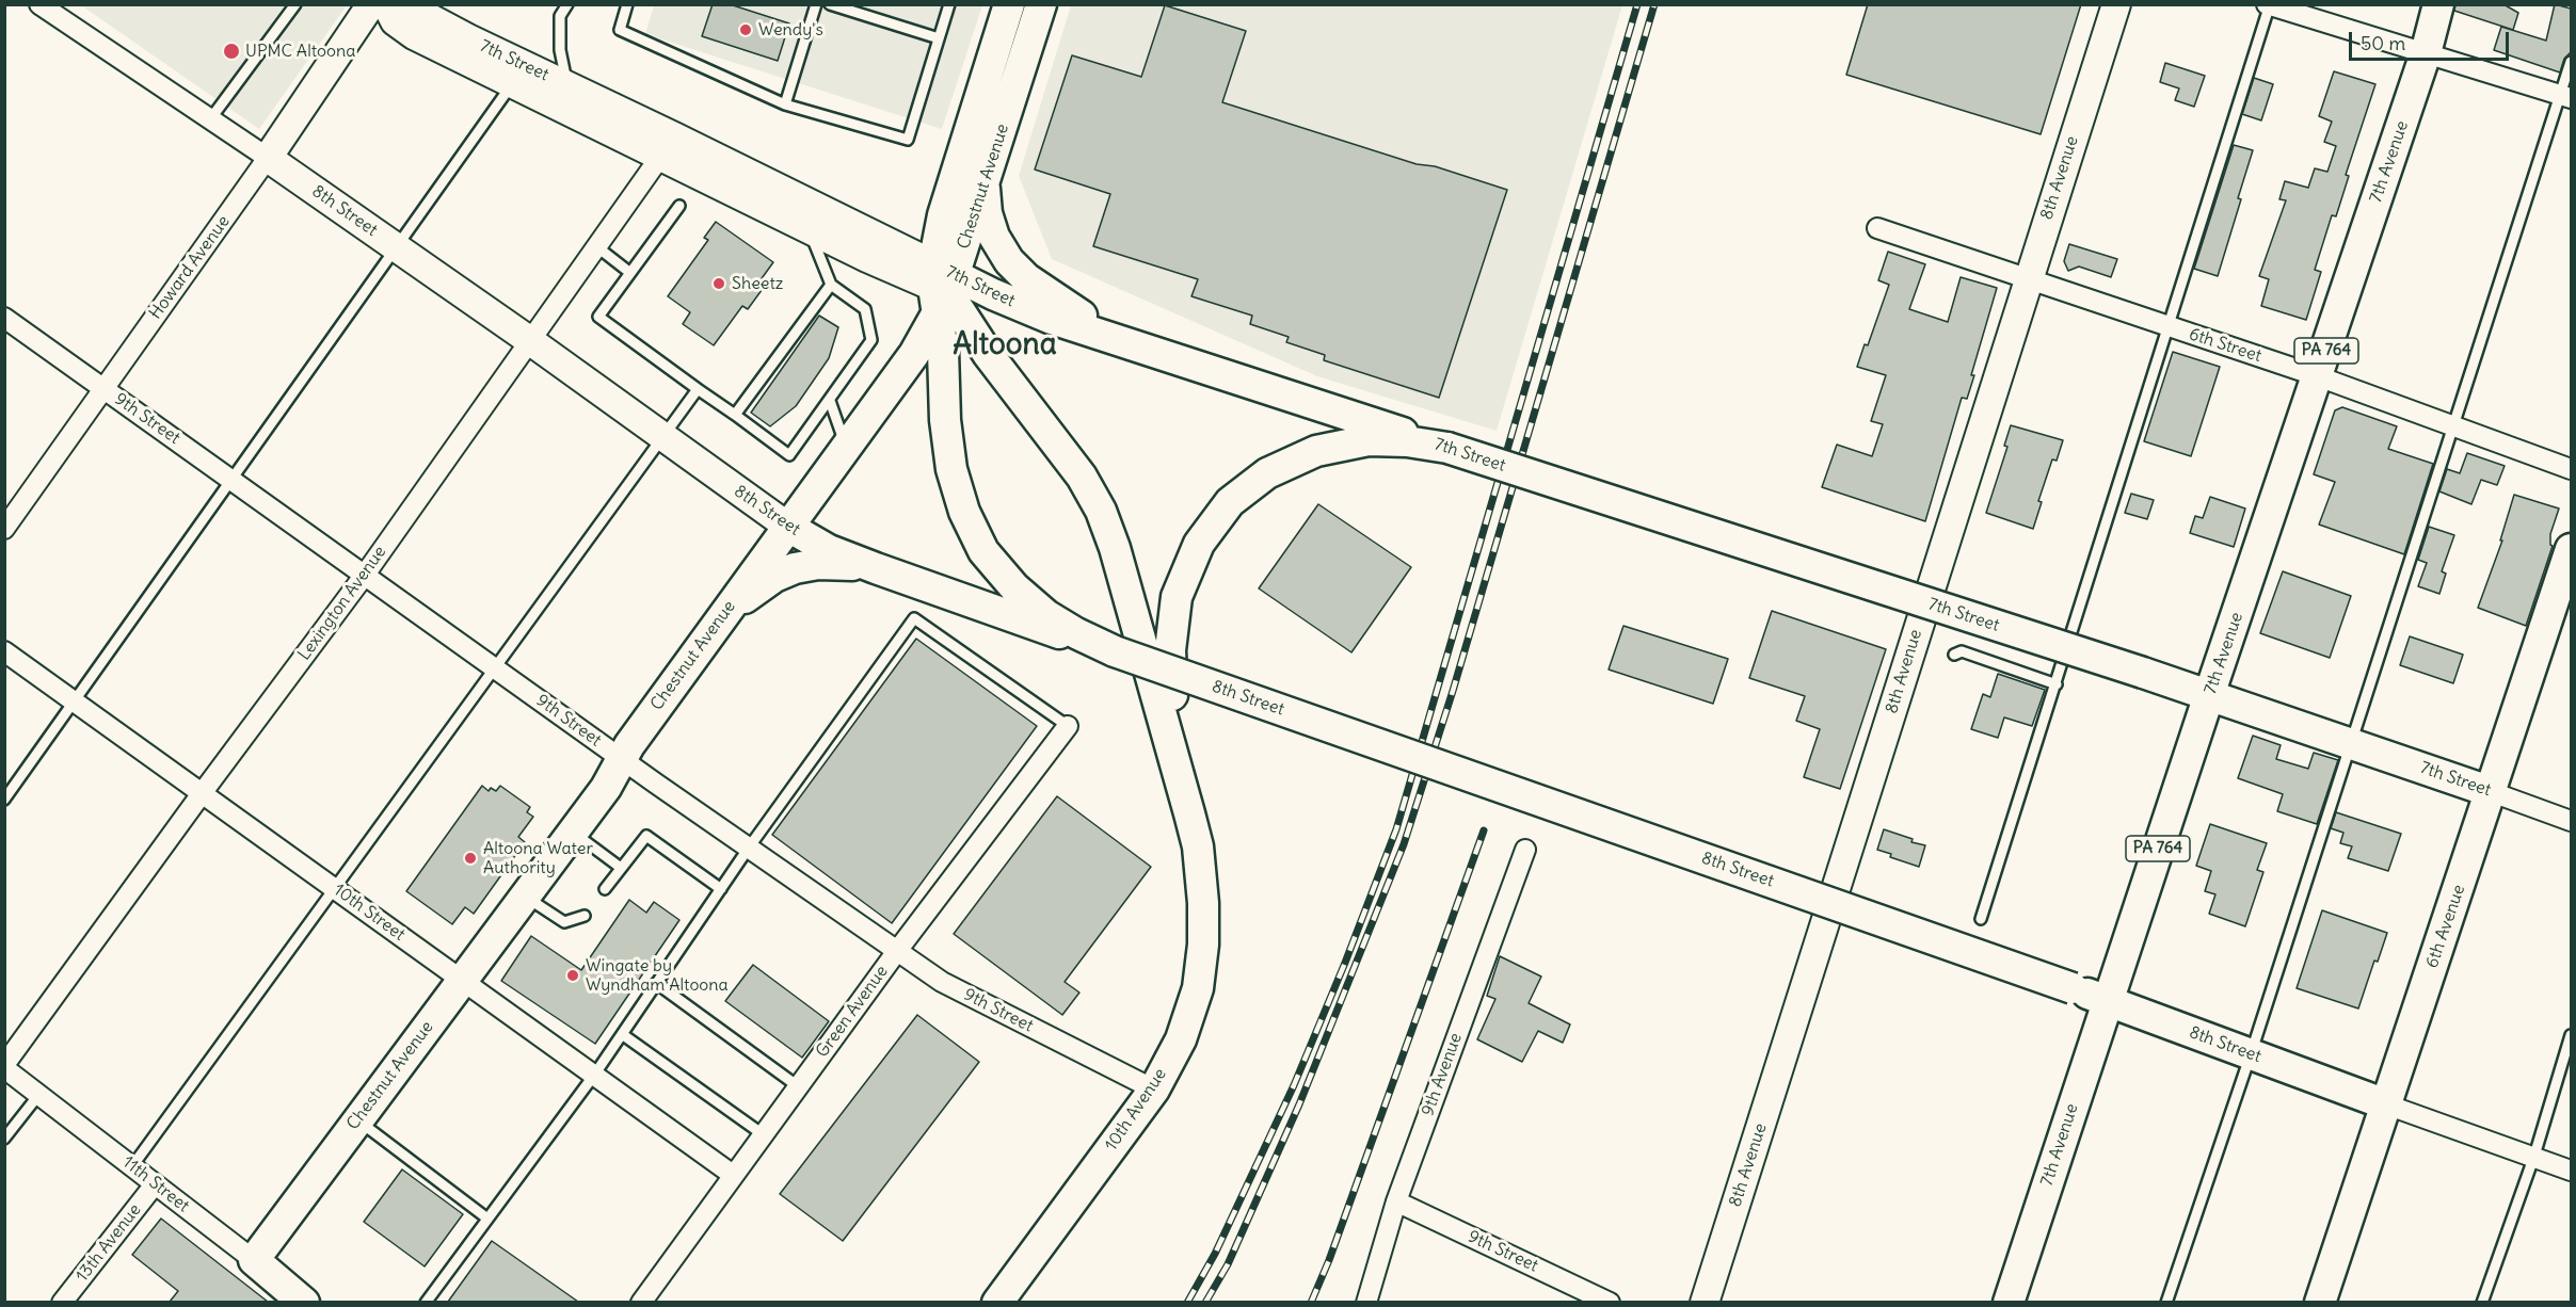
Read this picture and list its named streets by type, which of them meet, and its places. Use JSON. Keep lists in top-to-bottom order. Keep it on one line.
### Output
{"streets":{"main road":["7th Street","7th Avenue","8th Avenue","Chestnut Avenue","8th Street","Howard Avenue","PA 764","6th Avenue","10th Avenue","11th Street"],"street":["6th Street","9th Street","Lexington Avenue","10th Street","Green Avenue","9th Avenue","13th Avenue"]},"crossings":[["7th Street","7th Avenue"],["7th Street","Chestnut Avenue"],["7th Street","Lexington Avenue"],["7th Street","6th Avenue"],["7th Avenue","8th Street"],["7th Avenue","6th Street"],["8th Avenue","6th Street"],["Chestnut Avenue","8th Street"],["Chestnut Avenue","9th Street"],["Chestnut Avenue","10th Street"],["Chestnut Avenue","11th Street"],["8th Street","Howard Avenue"],["8th Street","Lexington Avenue"],["8th Street","6th Avenue"],["Howard Avenue","9th Street"],["9th Street","Lexington Avenue"],["9th Street","Green Avenue"],["9th Street","9th Avenue"],["9th Street","10th Avenue"],["Lexington Avenue","10th Street"],["Lexington Avenue","11th Street"],["10th Street","Green Avenue"],["11th Street","13th Avenue"]],"districts":["Altoona"],"places":["Wendy's","UPMC Altoona","Sheetz","Altoona Water Authority","Wingate by Wyndham Altoona"],"scale_bar":"50 m"}
